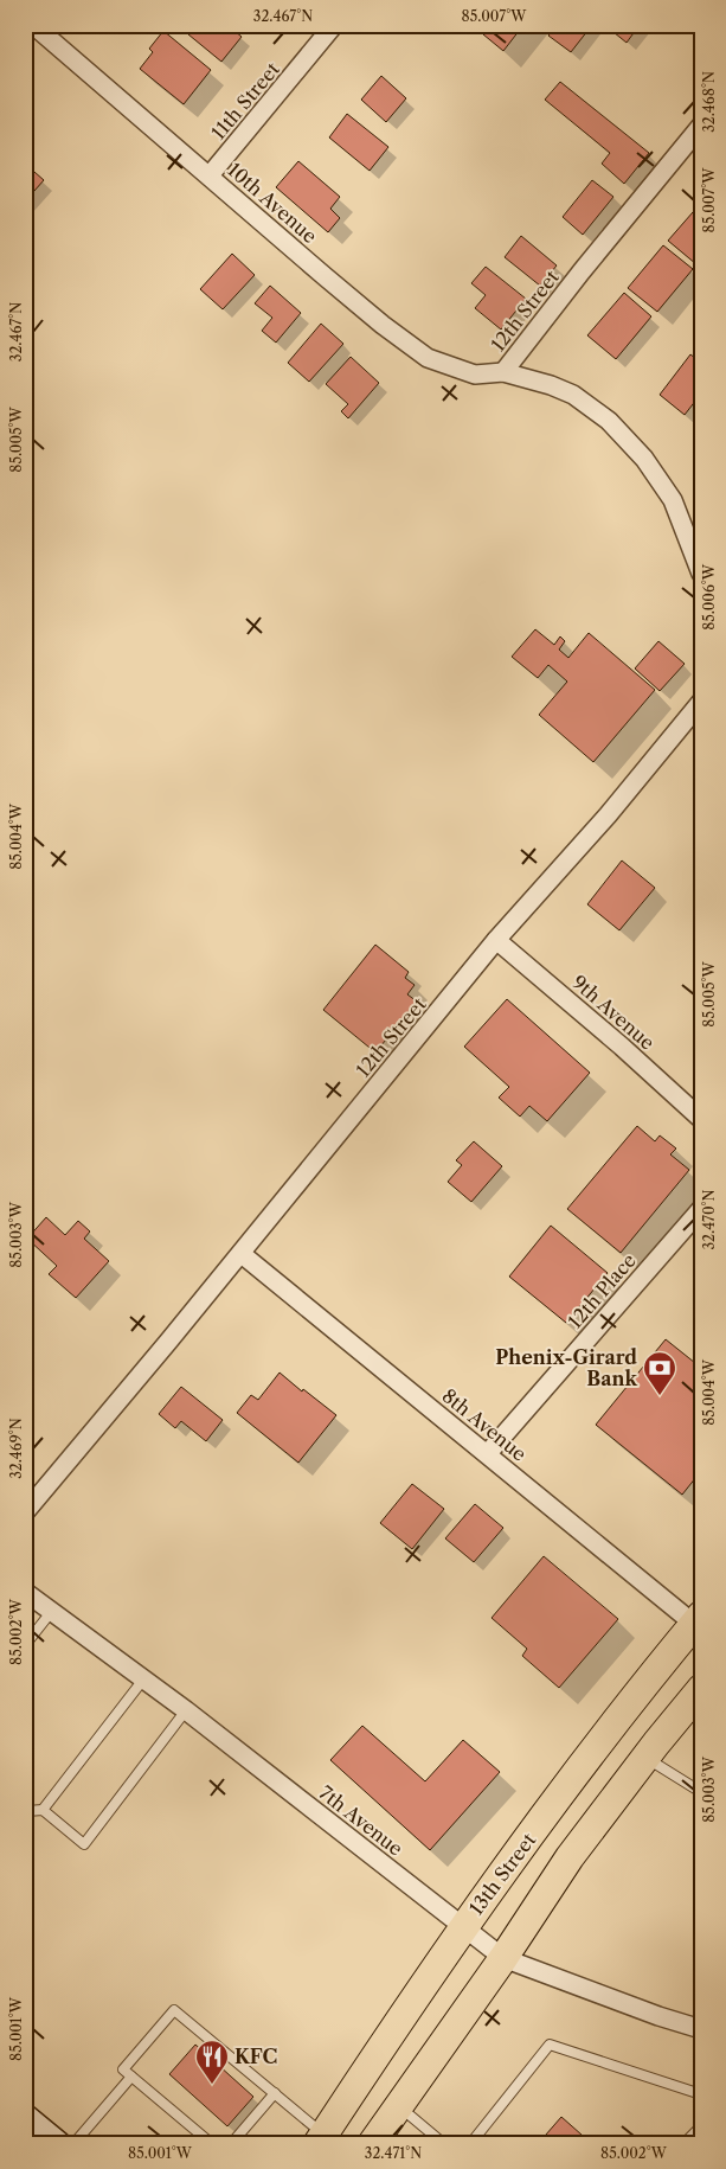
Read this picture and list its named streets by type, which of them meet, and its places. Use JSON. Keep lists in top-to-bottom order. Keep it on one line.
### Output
{"streets":{"main road":["13th Street"],"street":["11th Street","10th Avenue","12th Street","9th Avenue","12th Place","8th Avenue","7th Avenue"]},"crossings":[["11th Street","10th Avenue"],["10th Avenue","12th Street"],["12th Street","9th Avenue"],["12th Street","8th Avenue"],["12th Place","8th Avenue"],["8th Avenue","13th Street"],["7th Avenue","13th Street"]],"places":{"bank":["Phenix-Girard Bank"],"restaurant":["KFC"]},"coordinates":["32.467°N","85.007°W","32.468°N","85.005°W","85.006°W","85.004°W","32.470°N","85.003°W","32.469°N","85.002°W","85.001°W","32.471°N"]}
